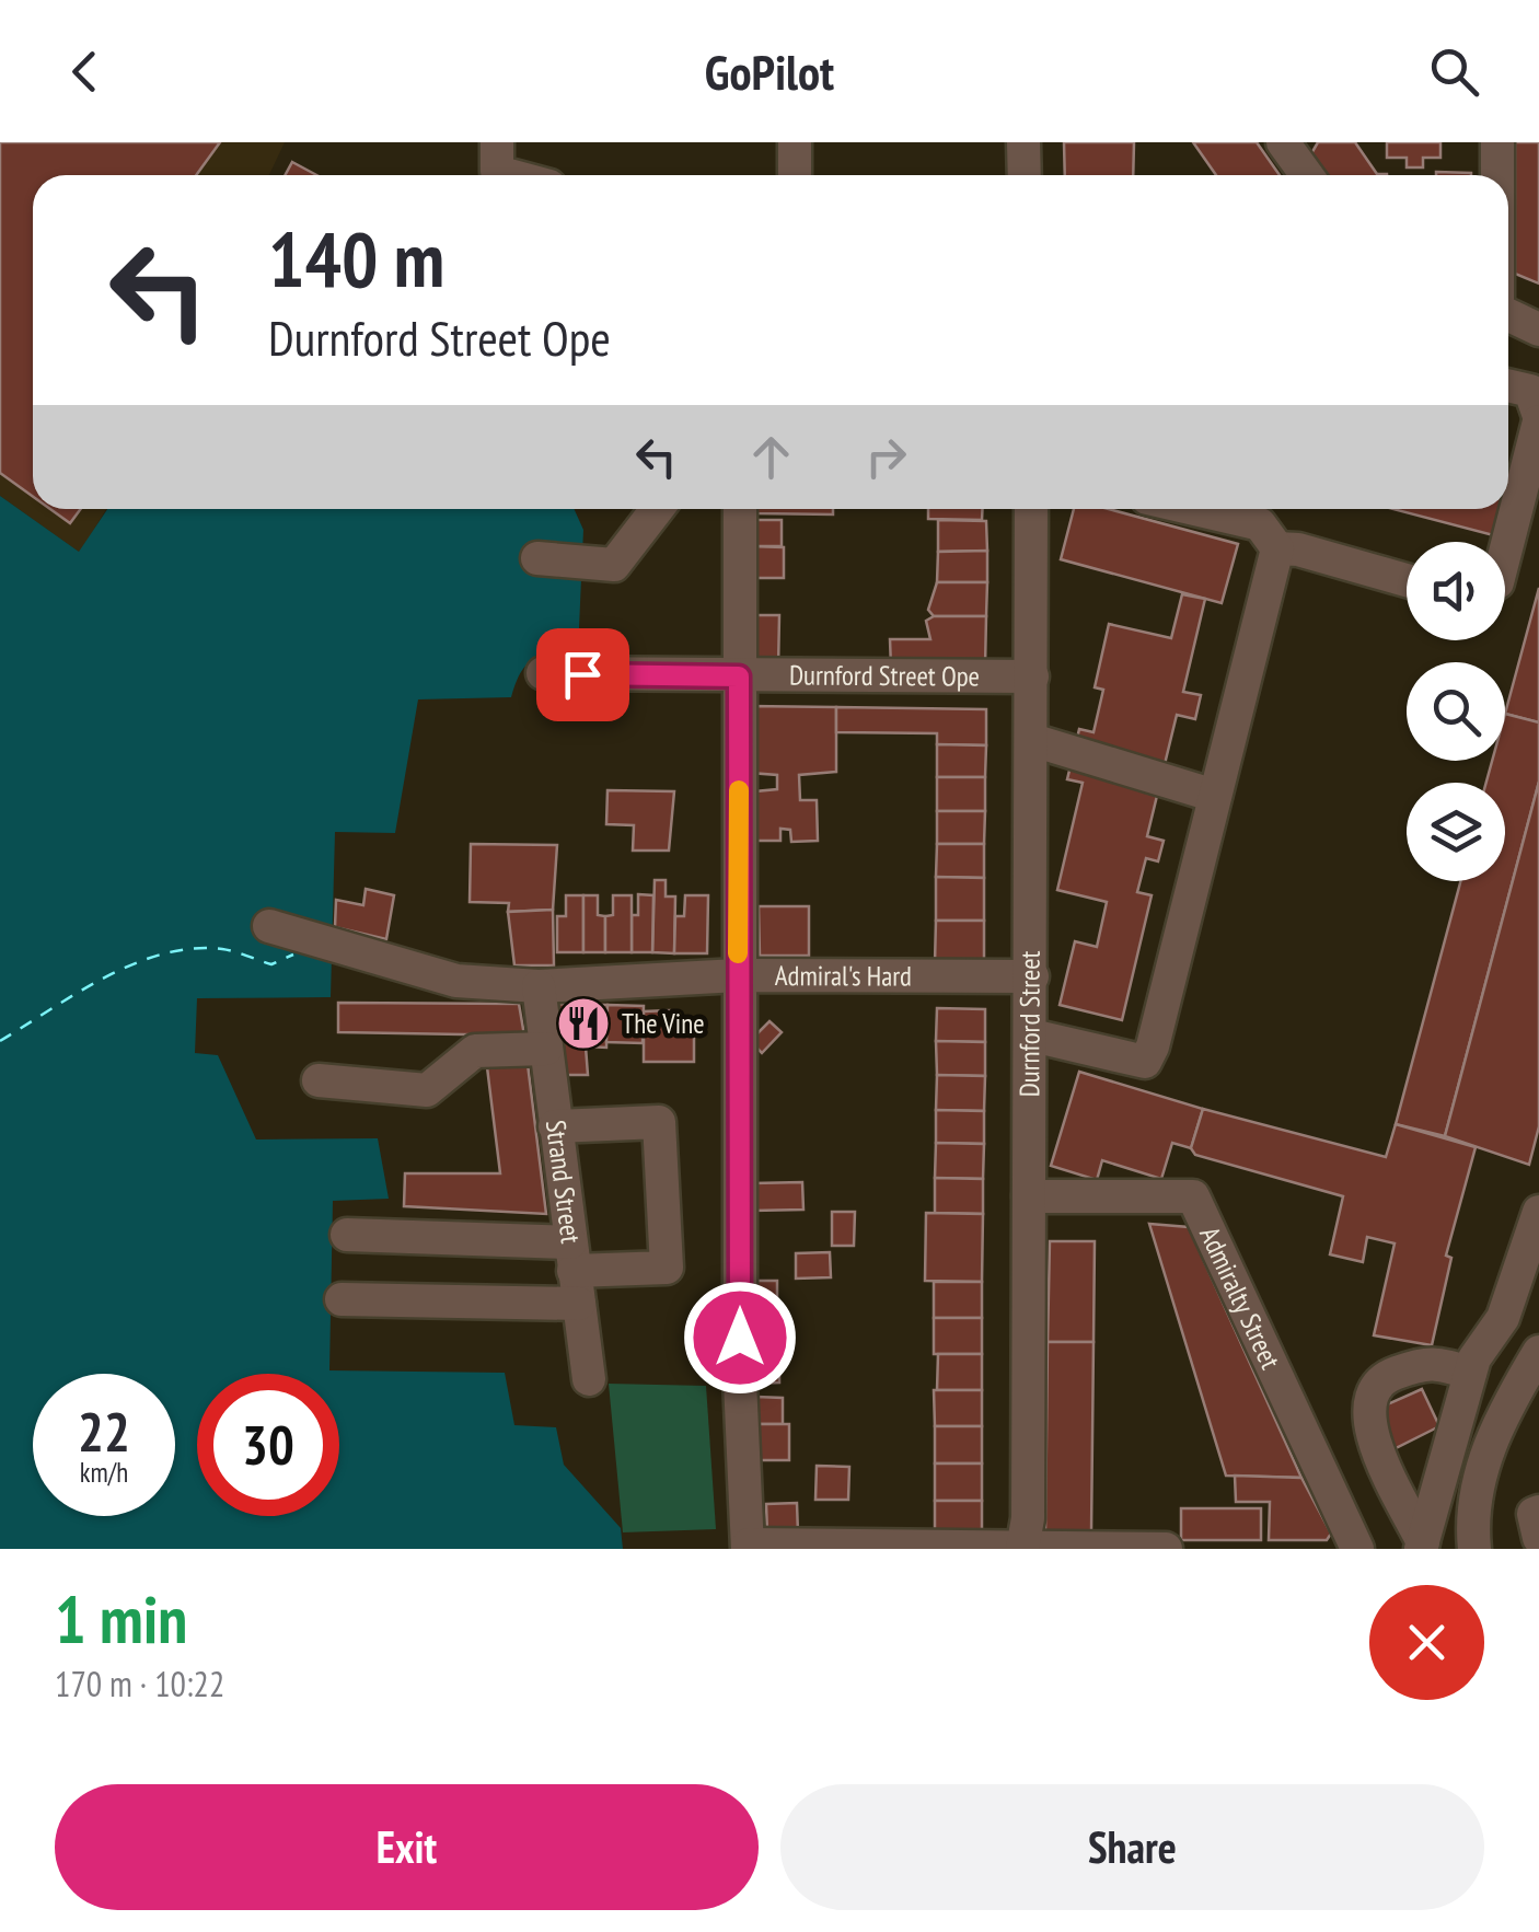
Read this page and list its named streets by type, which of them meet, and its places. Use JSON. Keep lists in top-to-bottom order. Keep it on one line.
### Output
{"streets":{"street":["Durnford Street Ope","Admiral's Hard","Durnford Street","Strand Street","Admiralty Street"]},"crossings":[["Durnford Street Ope","Durnford Street"],["Admiral's Hard","Durnford Street"],["Admiral's Hard","Strand Street"],["Durnford Street","Admiralty Street"]],"places":{"restaurant":["The Vine"]},"page":{"header":"GoPilot","turn":["140 m","Durnford Street Ope"],"speed":"22 km/h","limit":"30","heading":["1 min","170 m · 10:22"],"buttons":["Exit","Share"]}}
